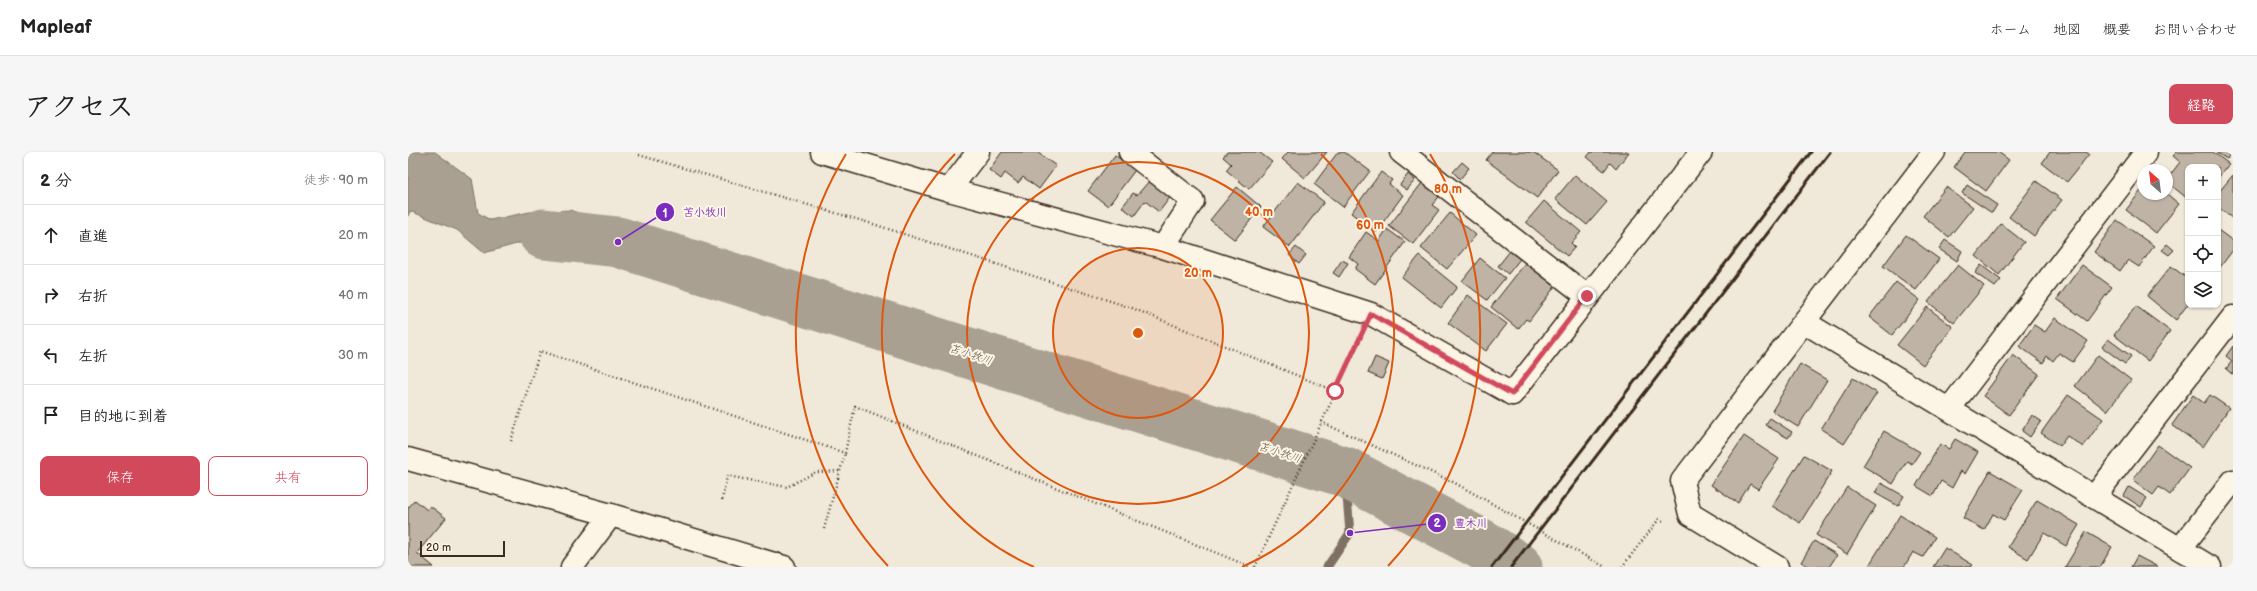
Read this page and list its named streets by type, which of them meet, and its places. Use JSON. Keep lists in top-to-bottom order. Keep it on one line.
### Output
{"water":["苫小牧川"],"places":["苫小牧川","豊木川"],"scale_bar":"20 m","north":"top left","page":{"header":"Mapleaf","nav":["ホーム","地図","概要","お問い合わせ"],"title":"アクセス","buttons":["経路",["保存","共有"]],"heading":["2 分","徒歩 · 90 m"],"map_buttons":["+","−"],"list":[["直進","20 m"],["右折","40 m"],["左折","30 m"],"目的地に到着"],"scale":"20 m"},"rings":["80 m","40 m","60 m","20 m"]}
